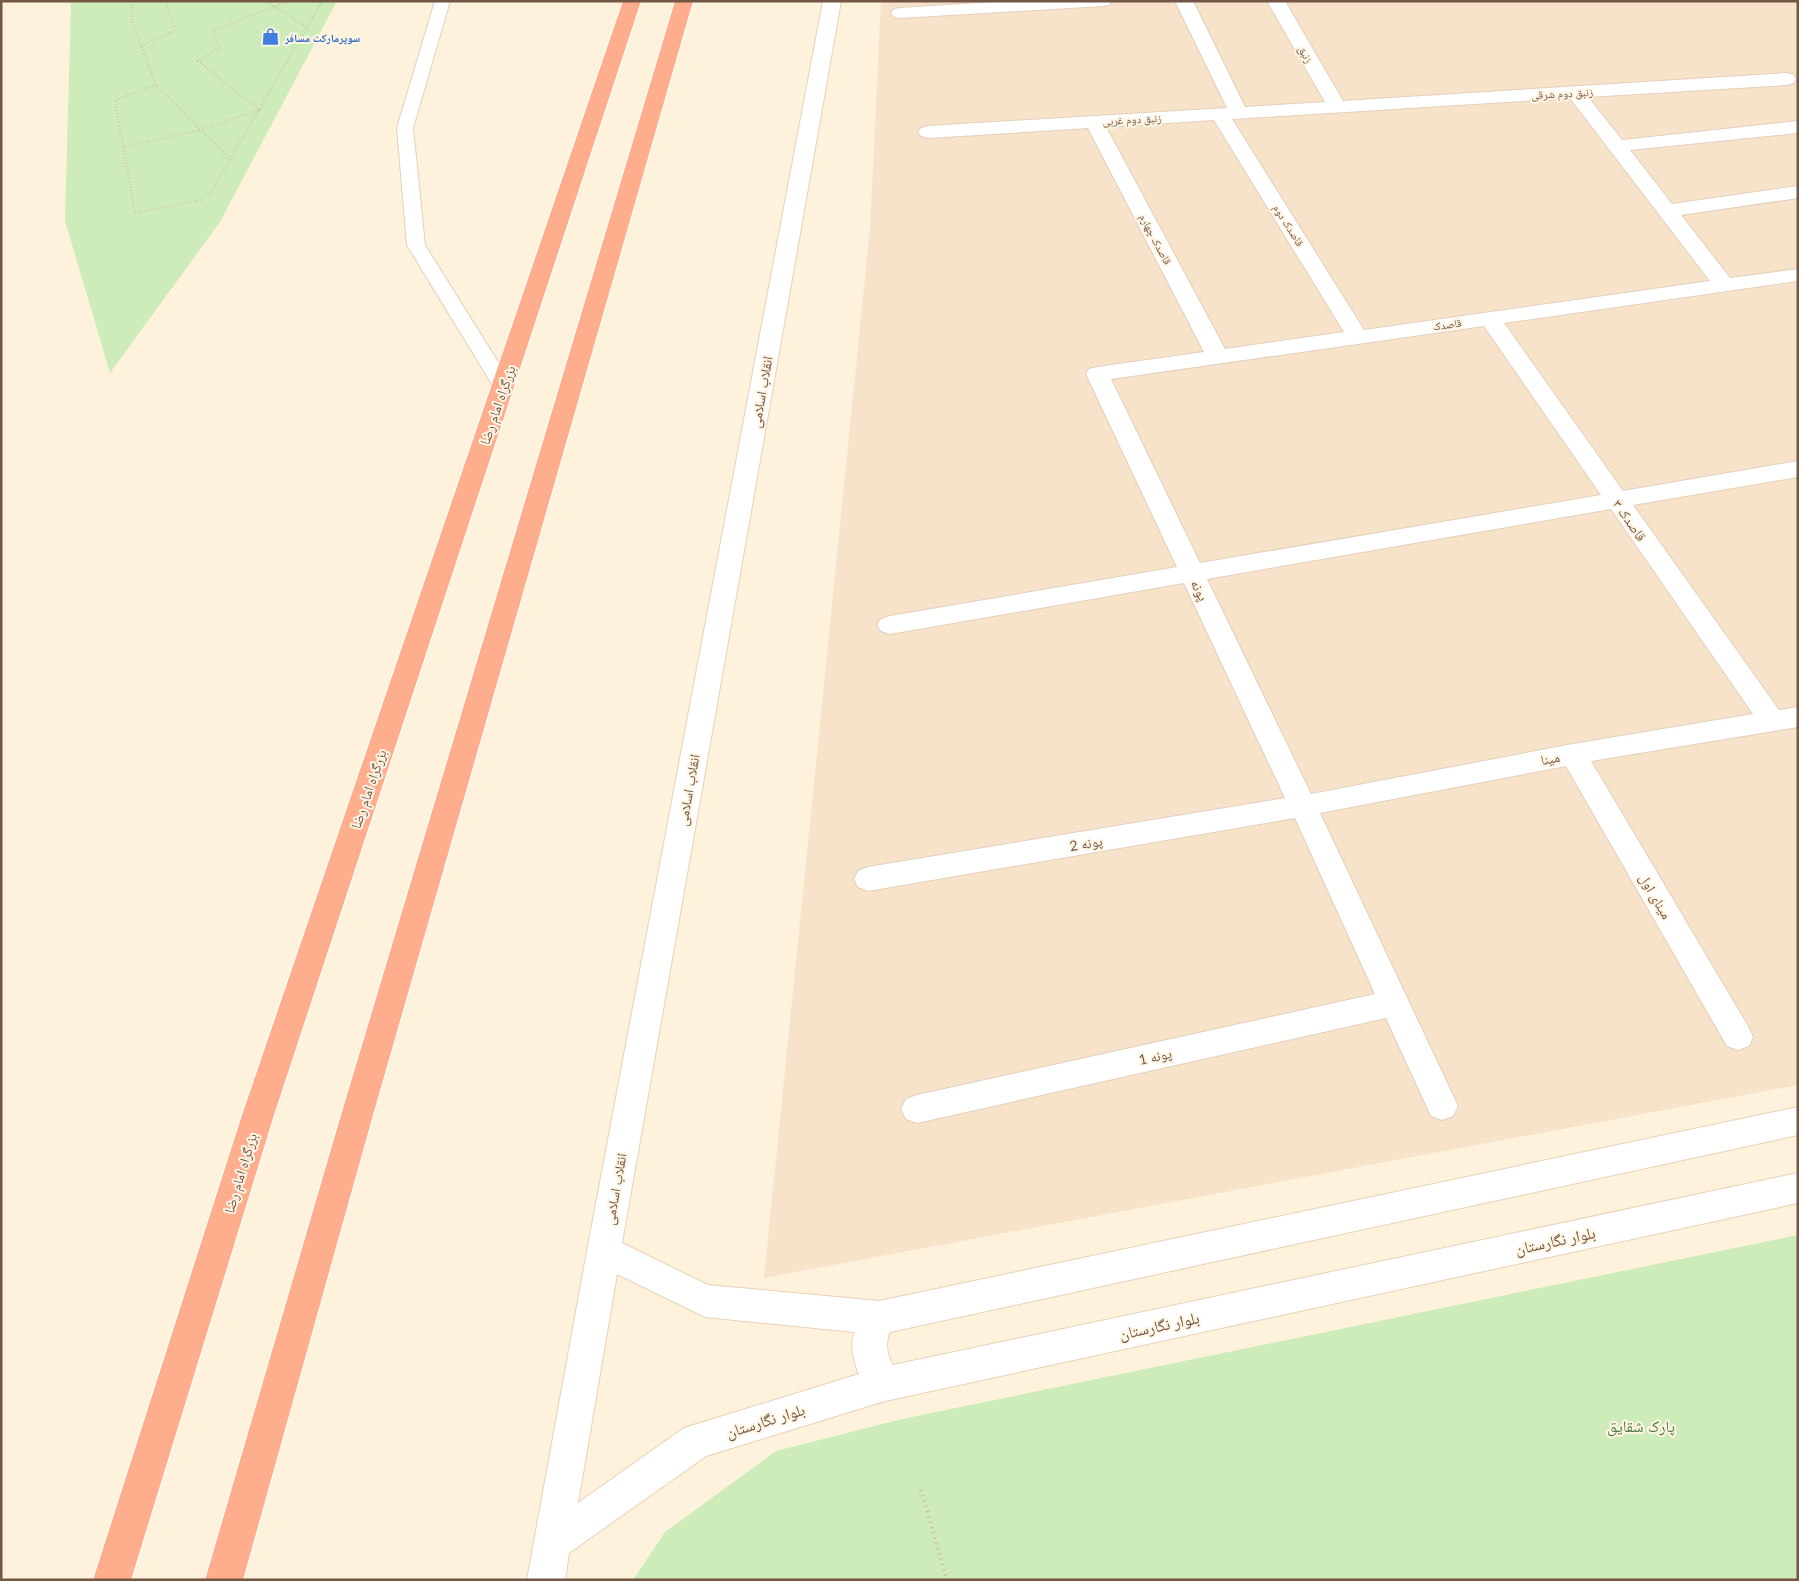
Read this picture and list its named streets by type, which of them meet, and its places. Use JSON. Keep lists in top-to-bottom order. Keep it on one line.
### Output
{"streets":{"highway":["بزرگراه امام رضا"],"street":["زنبق","زنبق دوم شرقی","زنبق دوم غربی","قاصدک دوم","قاصدک چهارم","قاصدک","انقلاب اسلامی","قاصدک ۳","پونه","مینا","پونه 2","مینای اول","پونه 1","بلوار نگارستان"]},"crossings":[["زنبق","زنبق دوم شرقی"],["زنبق","زنبق دوم غربی"],["زنبق دوم شرقی","زنبق دوم غربی"],["زنبق دوم غربی","قاصدک دوم"],["زنبق دوم غربی","قاصدک چهارم"],["قاصدک دوم","قاصدک"],["قاصدک چهارم","قاصدک"],["قاصدک","قاصدک ۳"],["قاصدک","پونه"],["انقلاب اسلامی","بلوار نگارستان"],["قاصدک ۳","مینا"],["پونه","مینا"],["پونه","پونه 2"],["پونه","پونه 1"],["مینا","پونه 2"],["مینا","مینای اول"]],"parks":["پارک شقایق"],"places":{"shop":["سوپرمارکت مسافر"]}}
